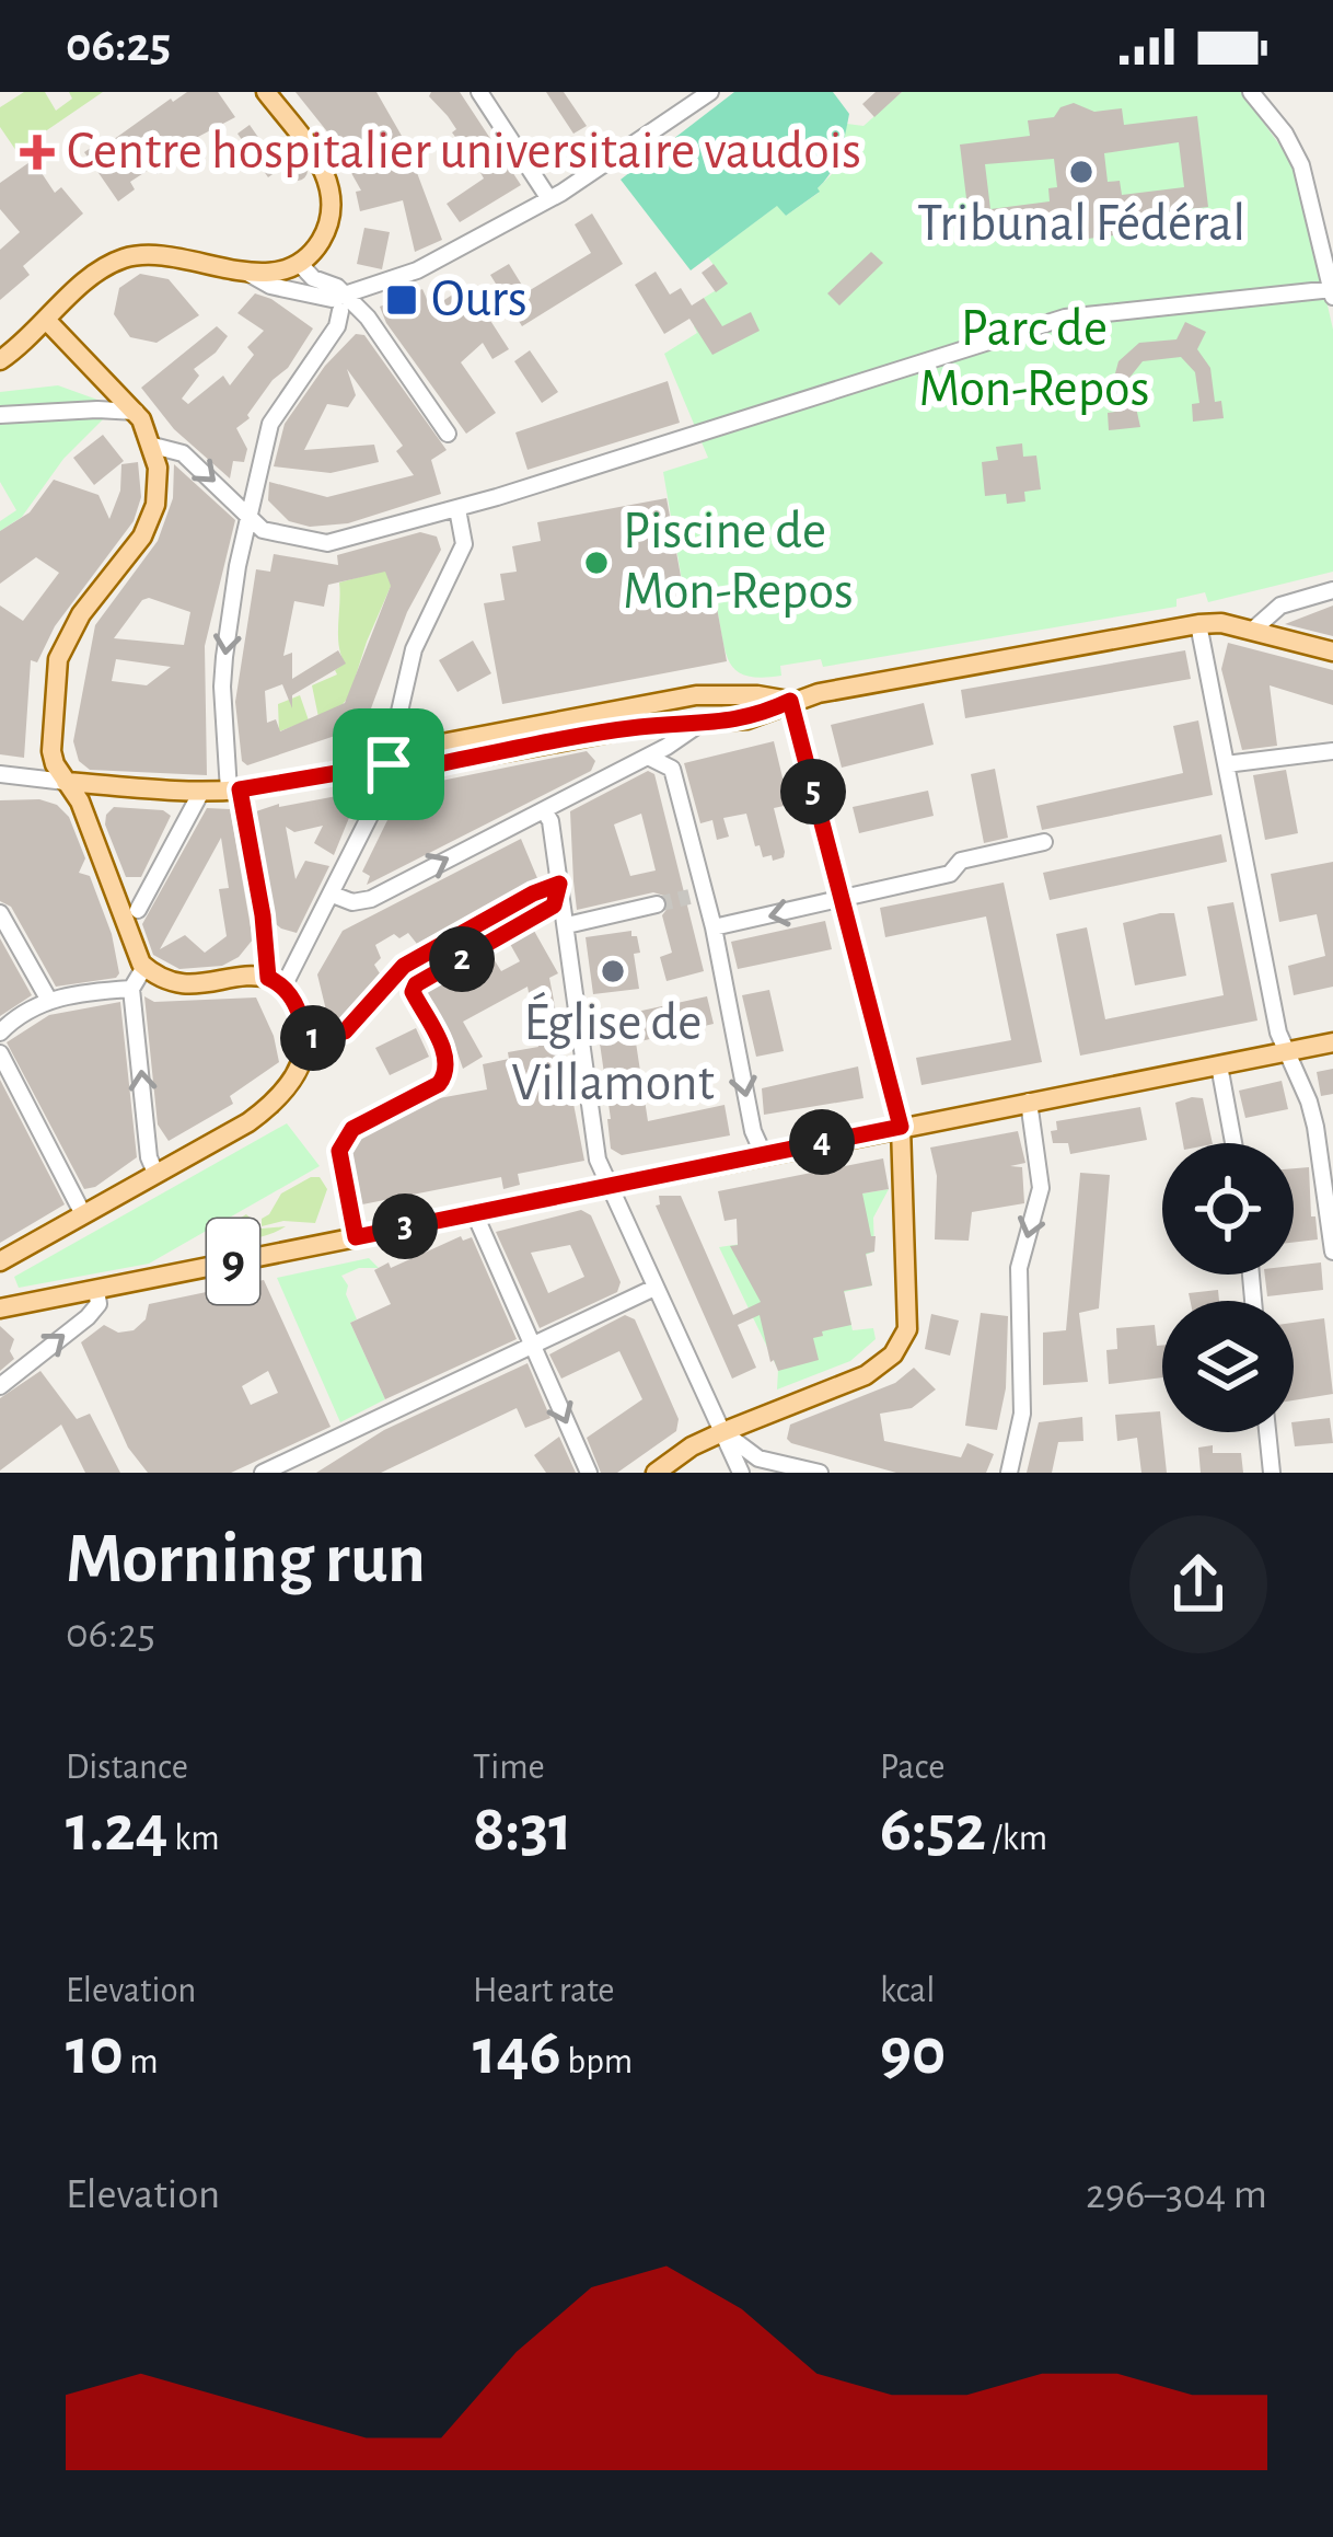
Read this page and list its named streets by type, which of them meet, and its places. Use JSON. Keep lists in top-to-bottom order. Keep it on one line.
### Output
{"streets":{"main road":["9"]},"parks":["Parc de Mon-Repos"],"places":{"health":["Centre hospitalier universitaire vaudois"],"other":["Tribunal Fédéral","Piscine de Mon-Repos","Église de Villamont"],"transit":["Ours"]},"page":{"status":"06:25","pins":["5","2","1","4","3"],"heading":["Morning run","06:25"],"stats":[["Distance","1.24 km"],["Time","8:31"],["Pace","6:52 /km"],["Elevation","10 m"],["Heart rate","146 bpm"],["kcal","90"]],"chart":["Elevation","296–304 m"]}}
